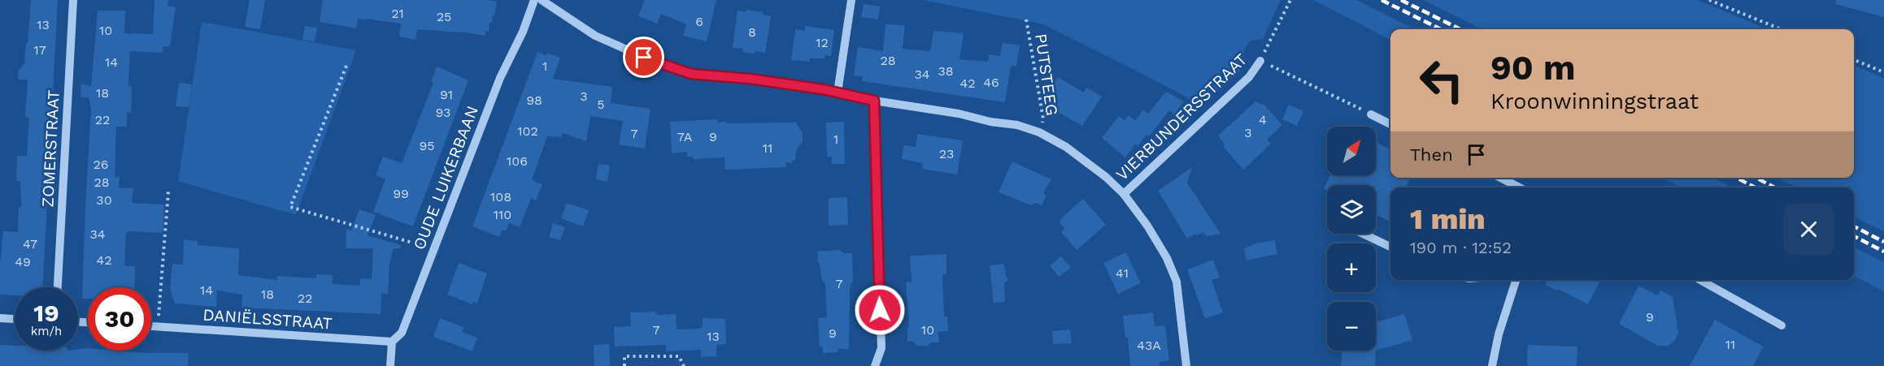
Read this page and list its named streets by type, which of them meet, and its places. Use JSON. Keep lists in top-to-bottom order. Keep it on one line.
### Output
{"streets":{"street":["VIERBUNDERSSTRAAT","ZOMERSTRAAT","OUDE LUIKERBAAN","DANIËLSSTRAAT"],"path":["PUTSTEEG"]},"crossings":[["OUDE LUIKERBAAN","DANIËLSSTRAAT"]],"house_numbers":["21","25","6","13","10","8","12","17","28","14","1","38","34","46","42","18","91","3","98","5","93","22","4","102","3","7","7A","9","1","95","11","23","106","26","28","99","108","30","110","34","47","42","49","41","7","14","18","22","9","7","10","9","13","11","43A"],"north":"top right","page":{"turn":["90 m","Kroonwinningstraat"],"map_buttons":["+","−"],"then":"Then","heading":["1 min","190 m · 12:52"],"speed":"19 km/h","limit":"30"}}
